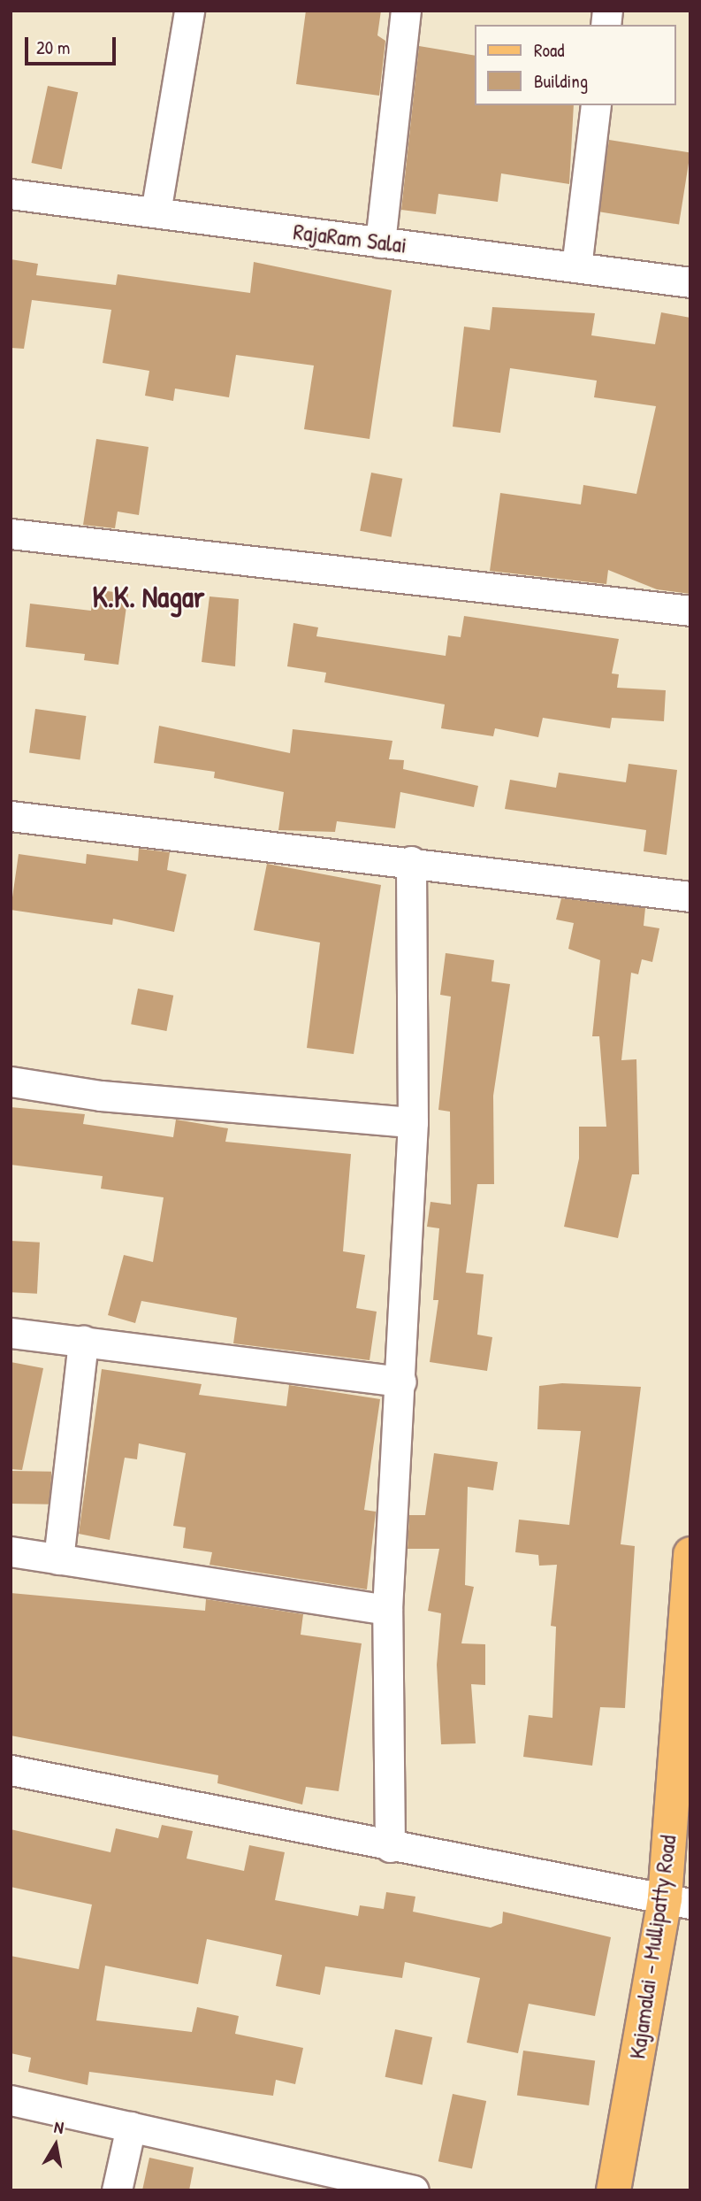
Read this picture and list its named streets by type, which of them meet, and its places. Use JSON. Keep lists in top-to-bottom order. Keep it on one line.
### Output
{"streets":{"main road":["Kajamalai - Mullipatty Road"],"street":["RajaRam Salai"]},"districts":["K.K. Nagar"],"legend":["Road","Building"],"scale_bar":"20 m","north":"top"}
